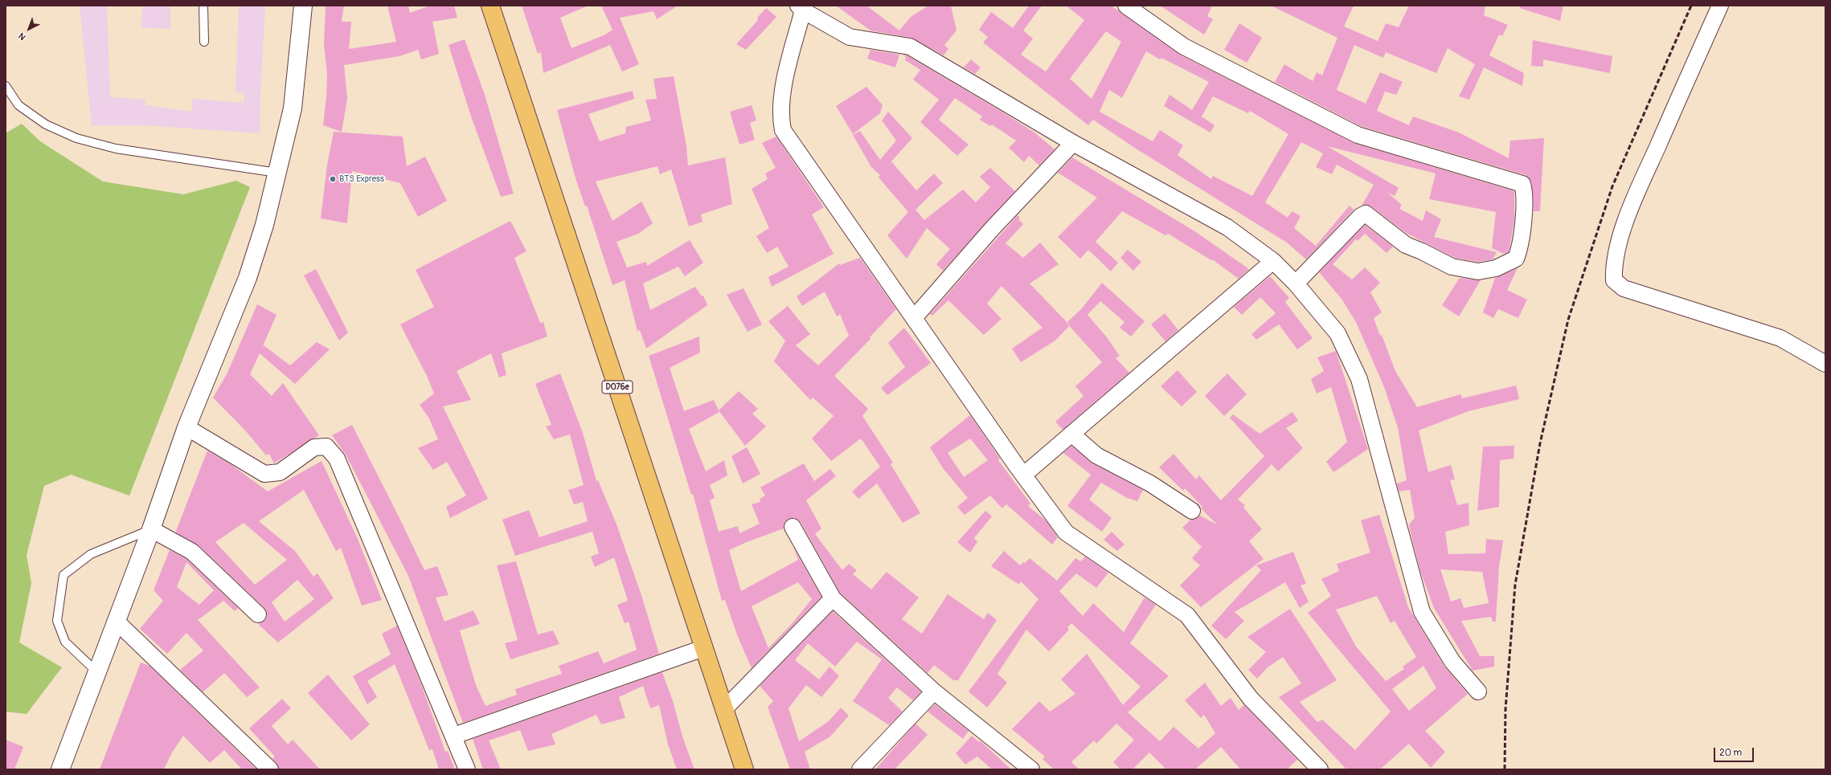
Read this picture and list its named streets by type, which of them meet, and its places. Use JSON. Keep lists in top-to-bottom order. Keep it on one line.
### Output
{"streets":{"main road":["D076e"]},"places":["BTS Express"],"scale_bar":"20 m","north":"bottom left"}
